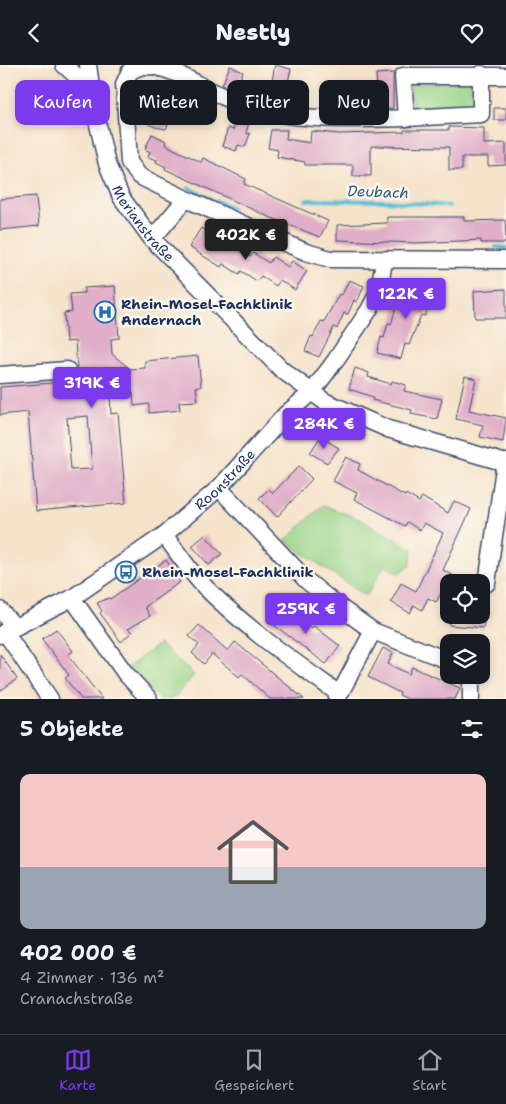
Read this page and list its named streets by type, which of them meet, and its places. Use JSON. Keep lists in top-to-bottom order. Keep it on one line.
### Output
{"streets":{"street":["Merianstraße","Roonstraße"]},"crossings":[["Merianstraße","Roonstraße"]],"water":["Deubach"],"places":{"hospital":["Rhein-Mosel-Fachklinik Andernach"],"bus stop":["Rhein-Mosel-Fachklinik"]},"page":{"header":"Nestly","chip":["Kaufen","Mieten","Filter","Neu"],"price":["402K €","122K €","319K €","284K €","259K €"],"heading":"5 Objekte","list":[{"name":"402 000 €","note":"4 Zimmer · 136 m² · Cranachstraße"}],"tabs":["Karte","Gespeichert","Start"]}}
